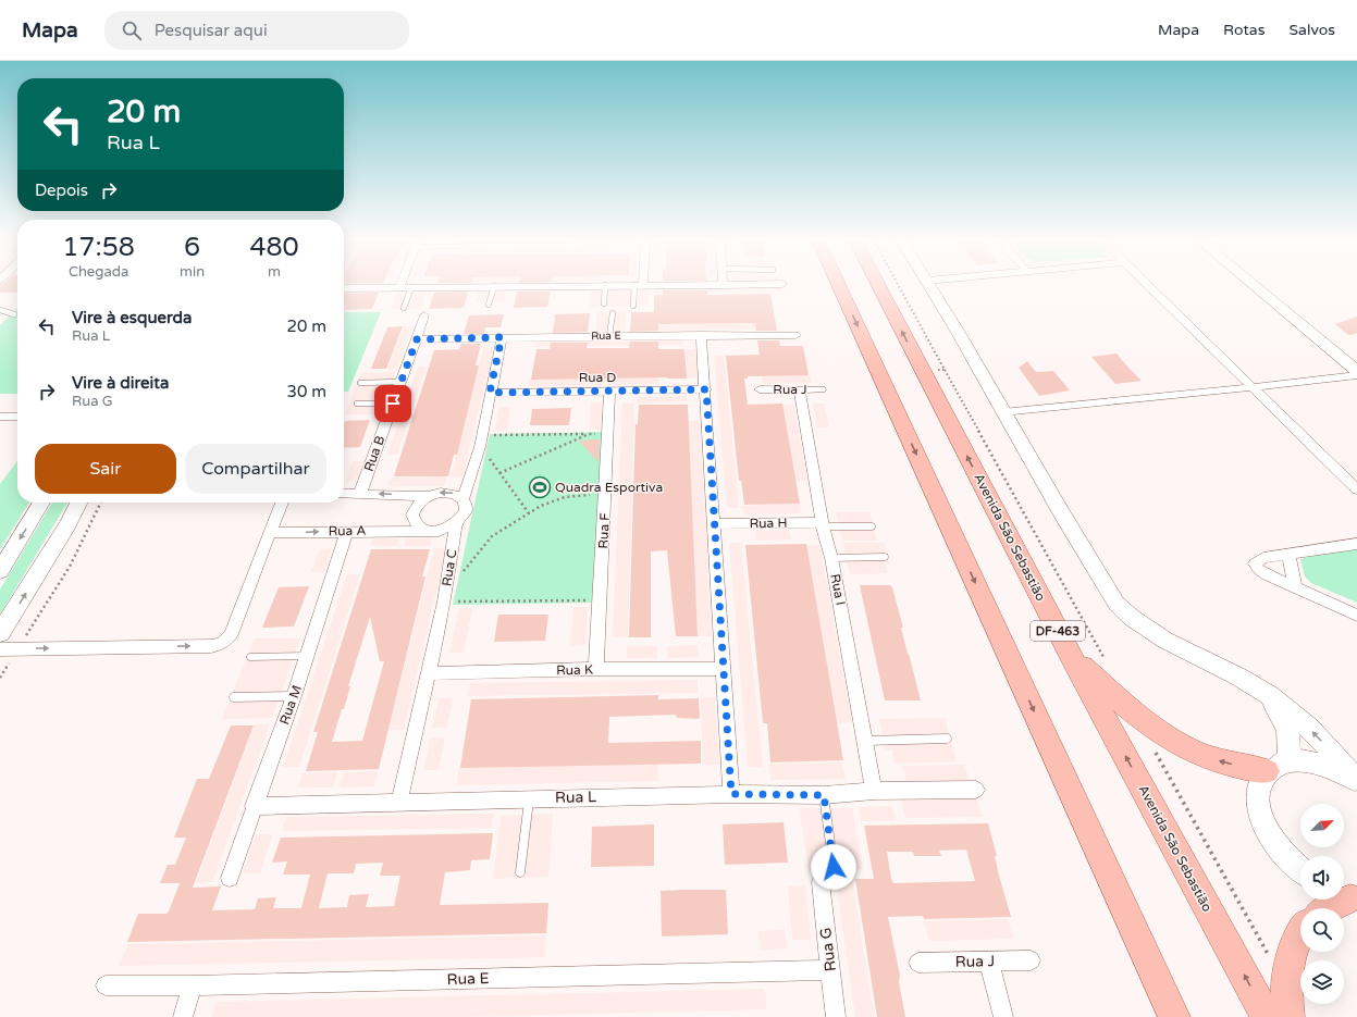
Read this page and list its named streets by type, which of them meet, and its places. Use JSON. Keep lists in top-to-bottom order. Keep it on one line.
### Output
{"streets":{"main road":["Avenida São Sebastião","DF-463"],"street":["Rua E","Rua D","Rua J","Rua B","Rua H","Rua A","Rua F","Rua C","Rua I","Rua K","Rua M","Rua L","Rua G"]},"crossings":[["Rua E","Rua B"],["Rua E","Rua C"],["Rua E","Rua G"],["Rua D","Rua F"],["Rua D","Rua C"],["Rua J","Rua I"],["Rua H","Rua I"],["Rua A","Rua C"],["Rua A","Rua M"],["Rua F","Rua K"],["Rua C","Rua K"],["Rua C","Rua L"],["Rua I","Rua L"],["Rua M","Rua L"]],"one_way":["Rua A"],"places":{"sports":["Quadra Esportiva"]},"north":"top right","page":{"header":"Mapa","search":"Pesquisar aqui","nav":["Mapa","Rotas","Salvos"],"turn":["20 m","Rua L"],"then":"Depois","eta":["17:58","Chegada","6","min","480","m"],"list":[{"name":"Vire à esquerda","note":"Rua L","value":"20 m"},{"name":"Vire à direita","note":"Rua G","value":"30 m"}],"buttons":["Sair","Compartilhar"]}}
